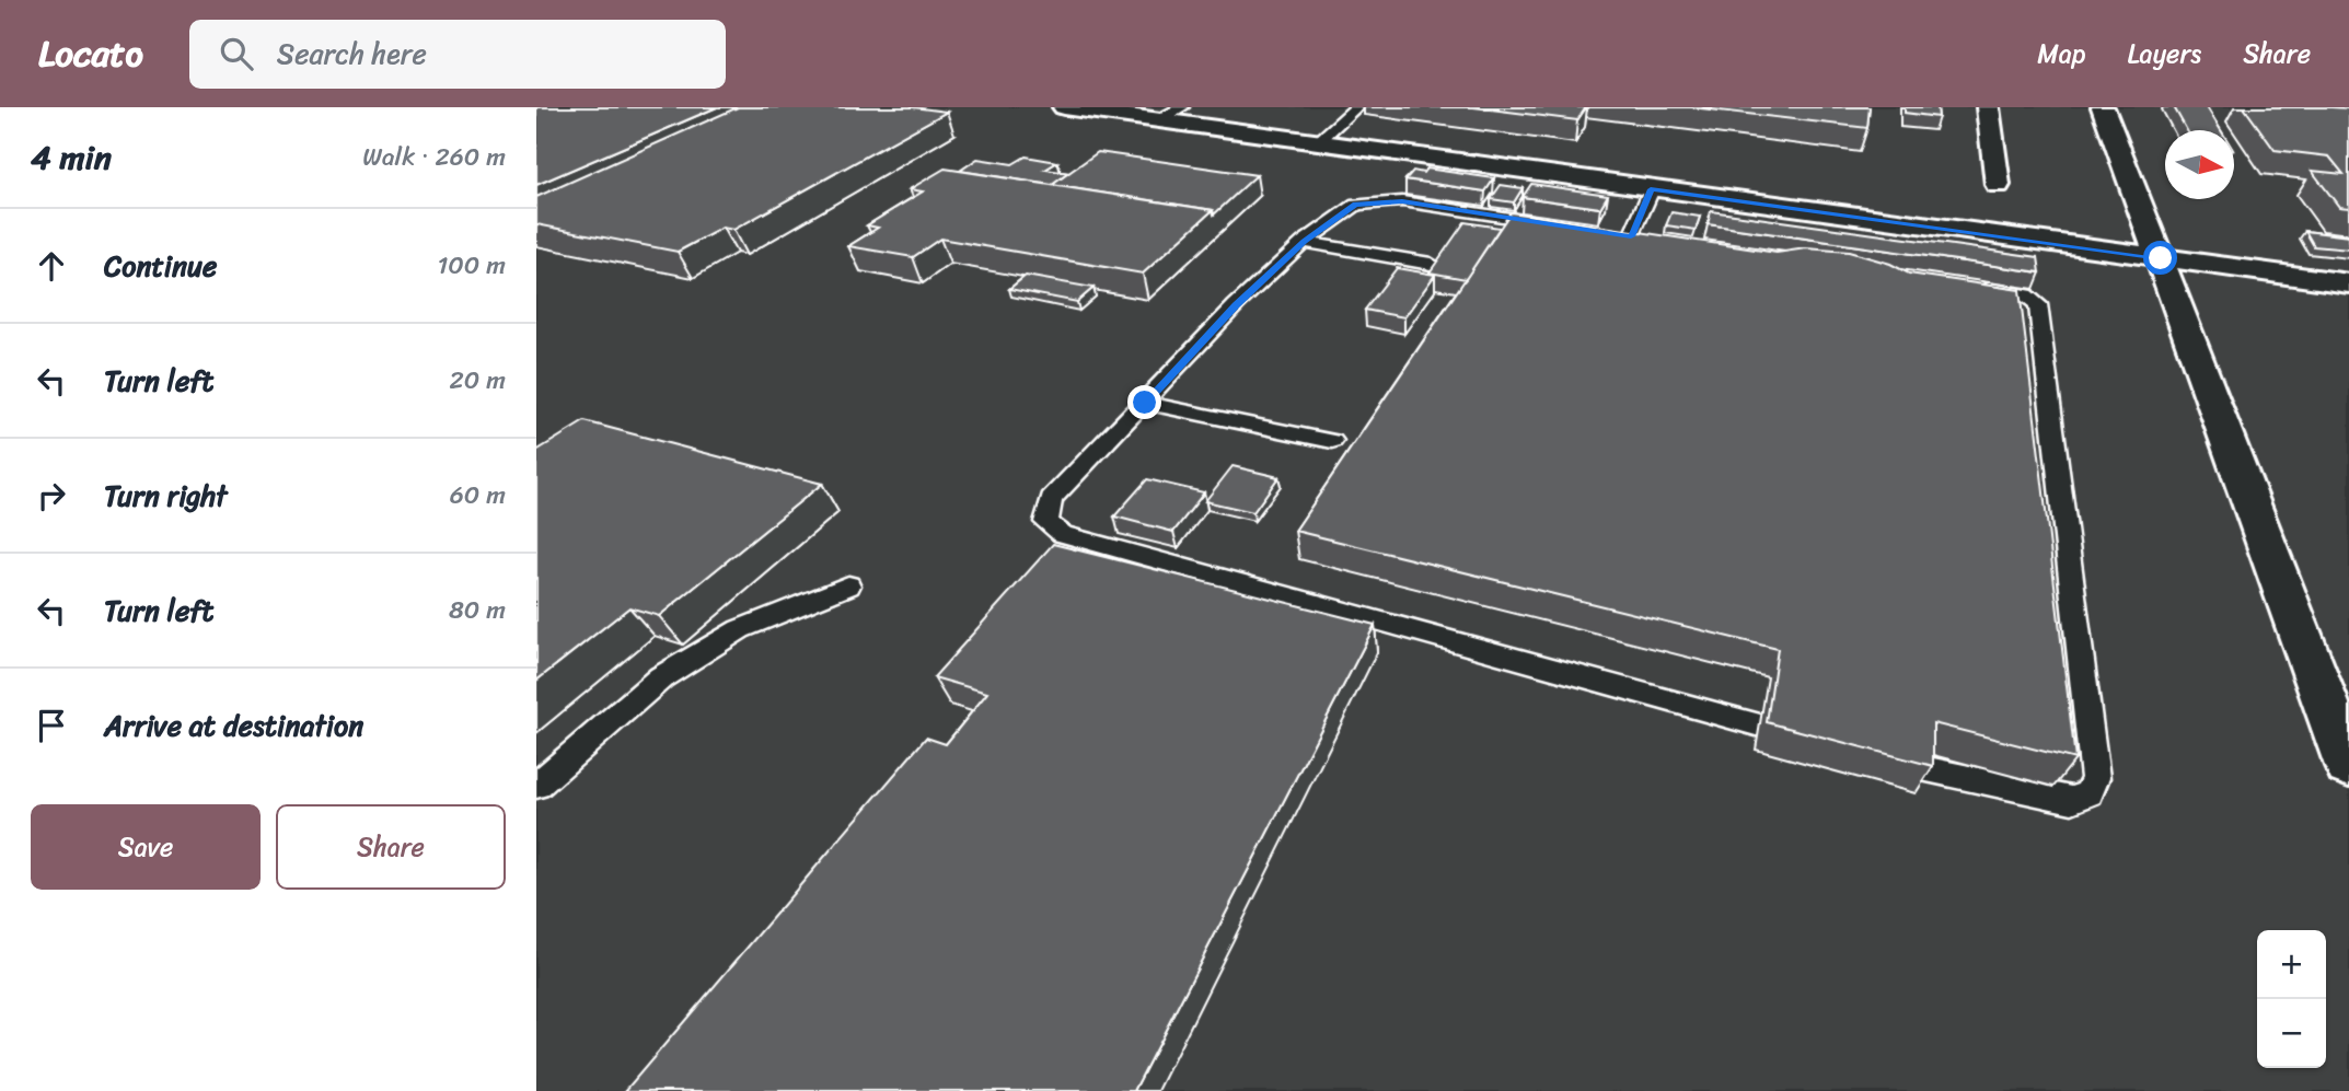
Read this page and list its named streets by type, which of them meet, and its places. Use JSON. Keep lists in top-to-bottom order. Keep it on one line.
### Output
{"north":"right","page":{"header":"Locato","search":"Search here","nav":["Map","Layers","Share"],"heading":["4 min","Walk · 260 m"],"list":[["Continue","100 m"],["Turn left","20 m"],["Turn right","60 m"],["Turn left","80 m"],"Arrive at destination"],"buttons":["Save","Share"],"map_buttons":["+","−"]}}
